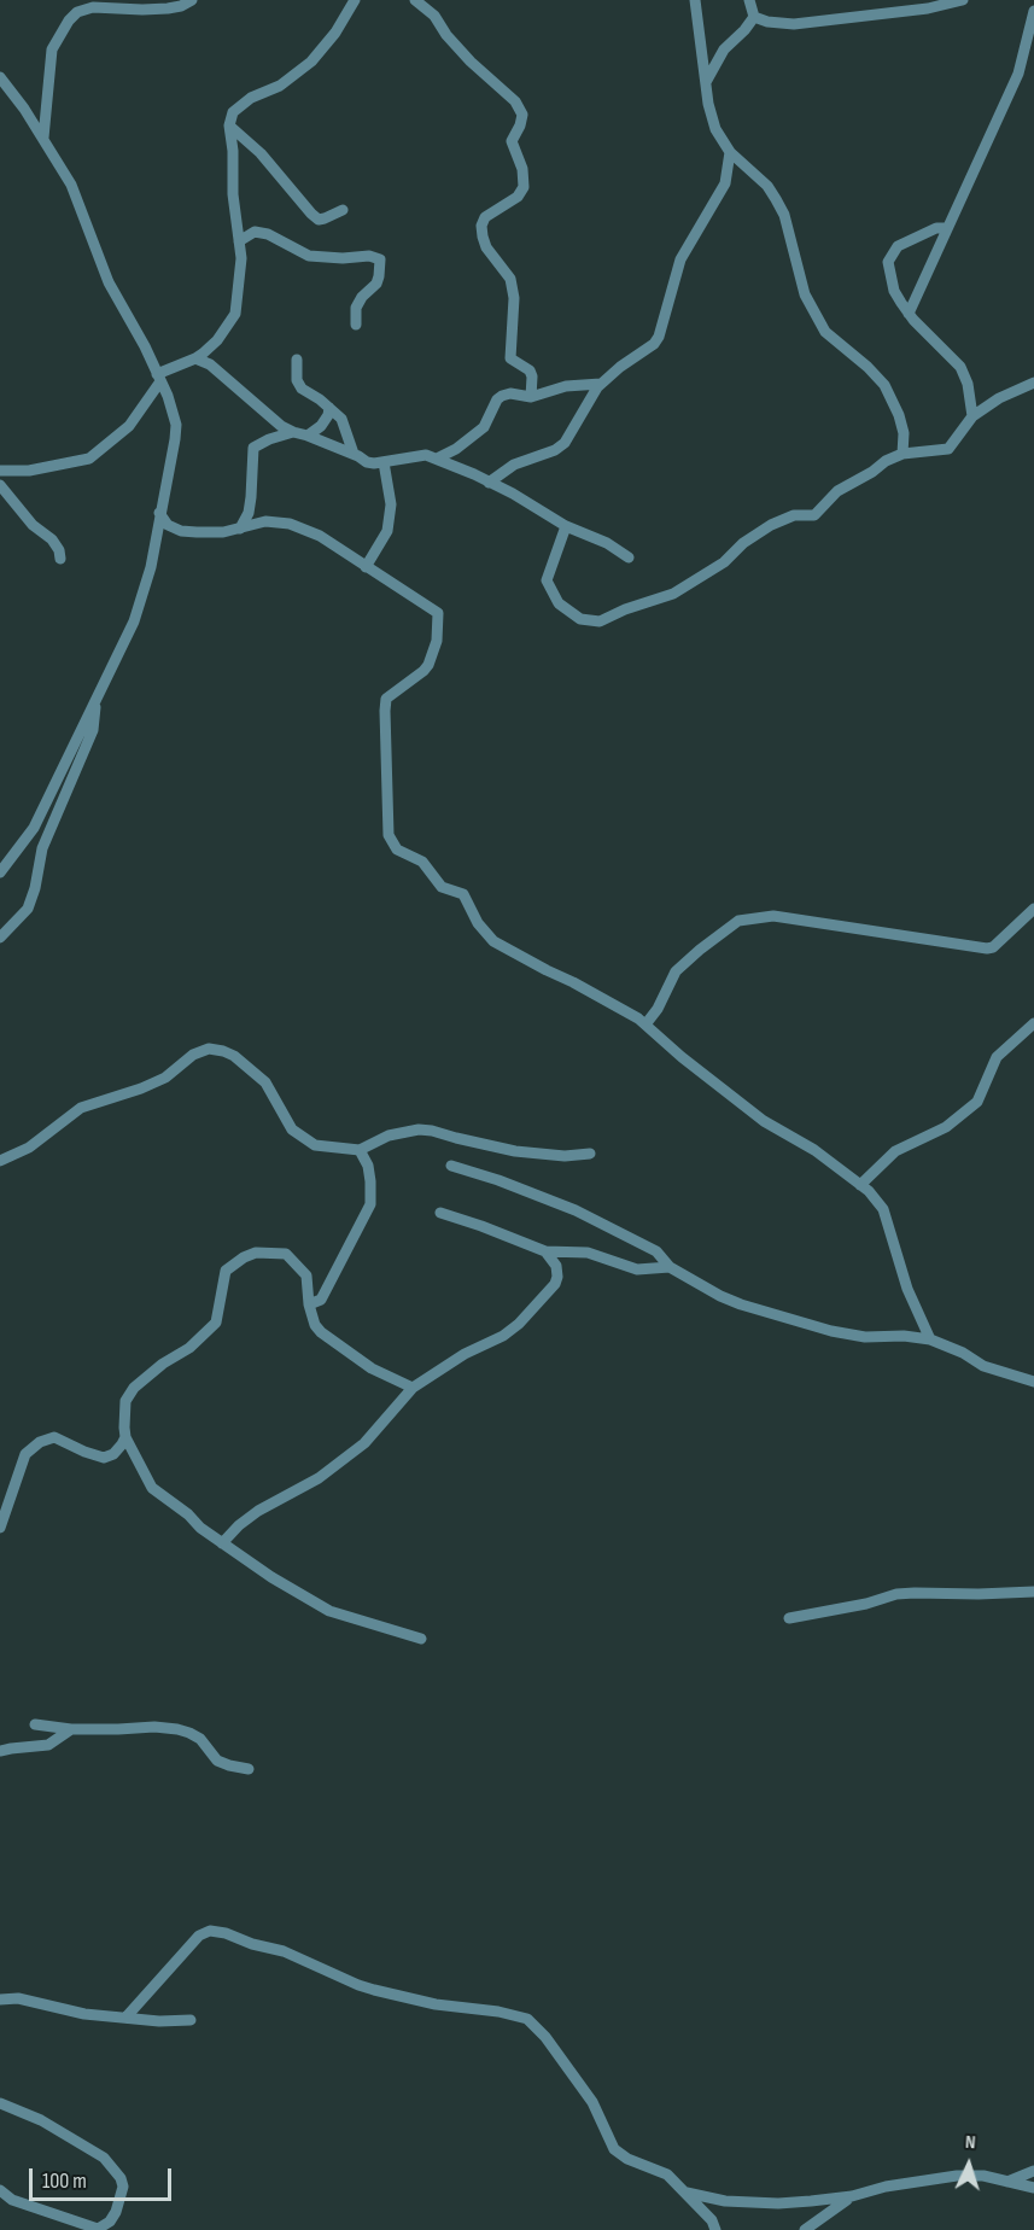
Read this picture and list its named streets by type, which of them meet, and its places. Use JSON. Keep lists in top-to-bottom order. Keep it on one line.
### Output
{"scale_bar":"100 m","north":"top"}
